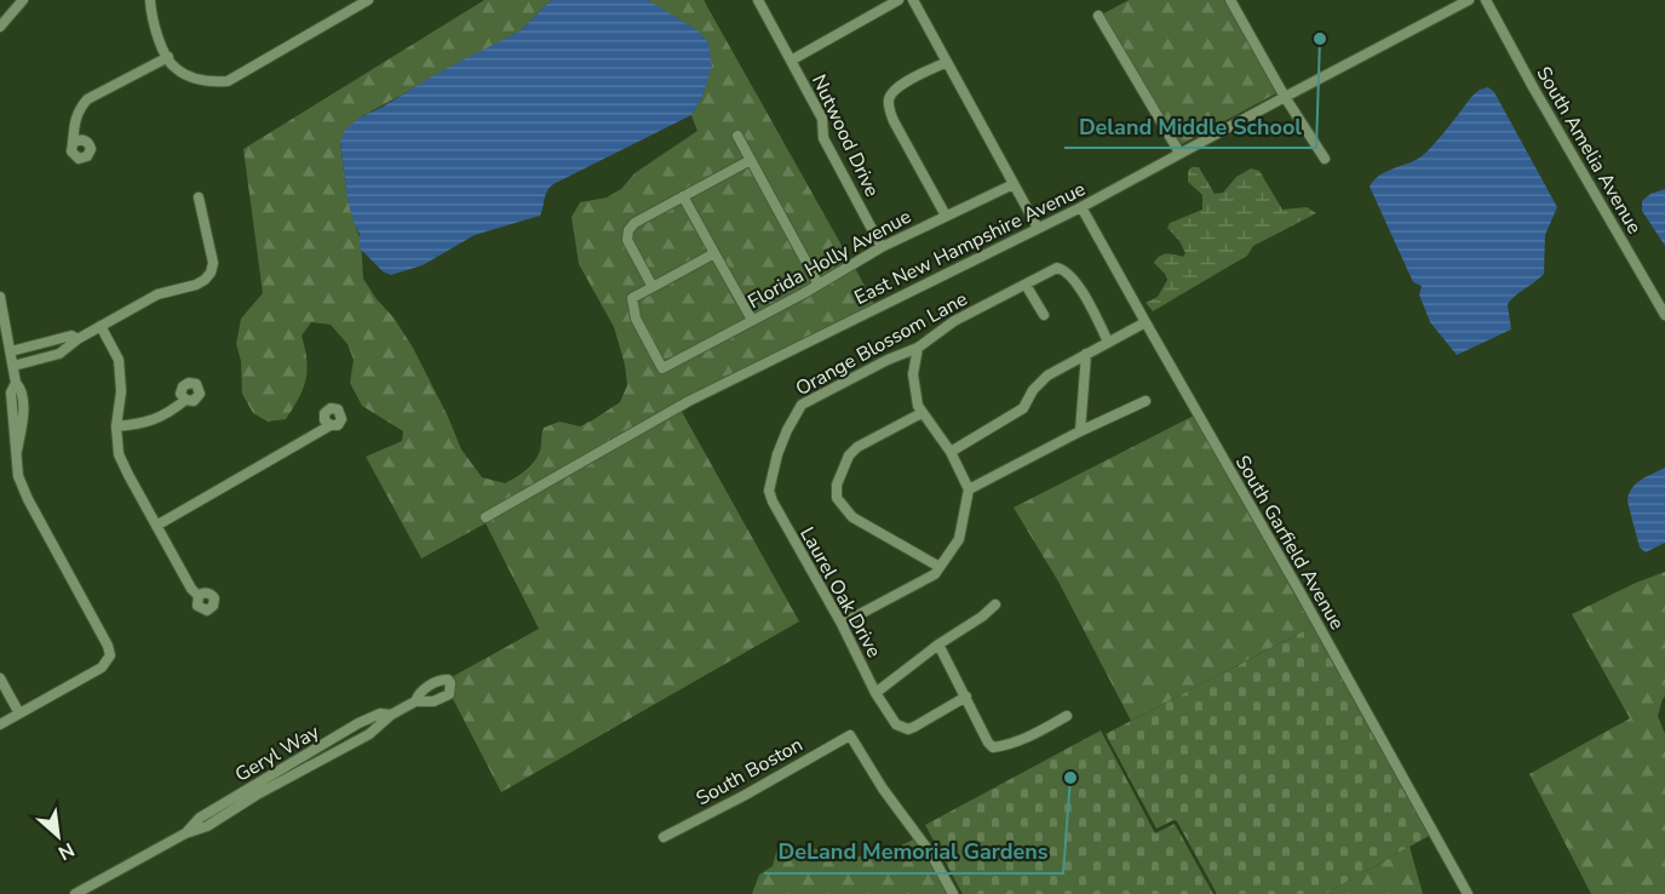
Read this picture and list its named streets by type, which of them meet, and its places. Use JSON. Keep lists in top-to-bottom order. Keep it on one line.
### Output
{"streets":{"street":["Nutwood Drive","South Amelia Avenue","East New Hampshire Avenue","Florida Holly Avenue","Orange Blossom Lane","South Garfield Avenue","Laurel Oak Drive","Geryl Way","South Boston"]},"crossings":[["Nutwood Drive","Florida Holly Avenue"],["East New Hampshire Avenue","South Garfield Avenue"],["Orange Blossom Lane","Laurel Oak Drive"]],"places":["Deland Middle School","DeLand Memorial Gardens"],"north":"bottom right"}
